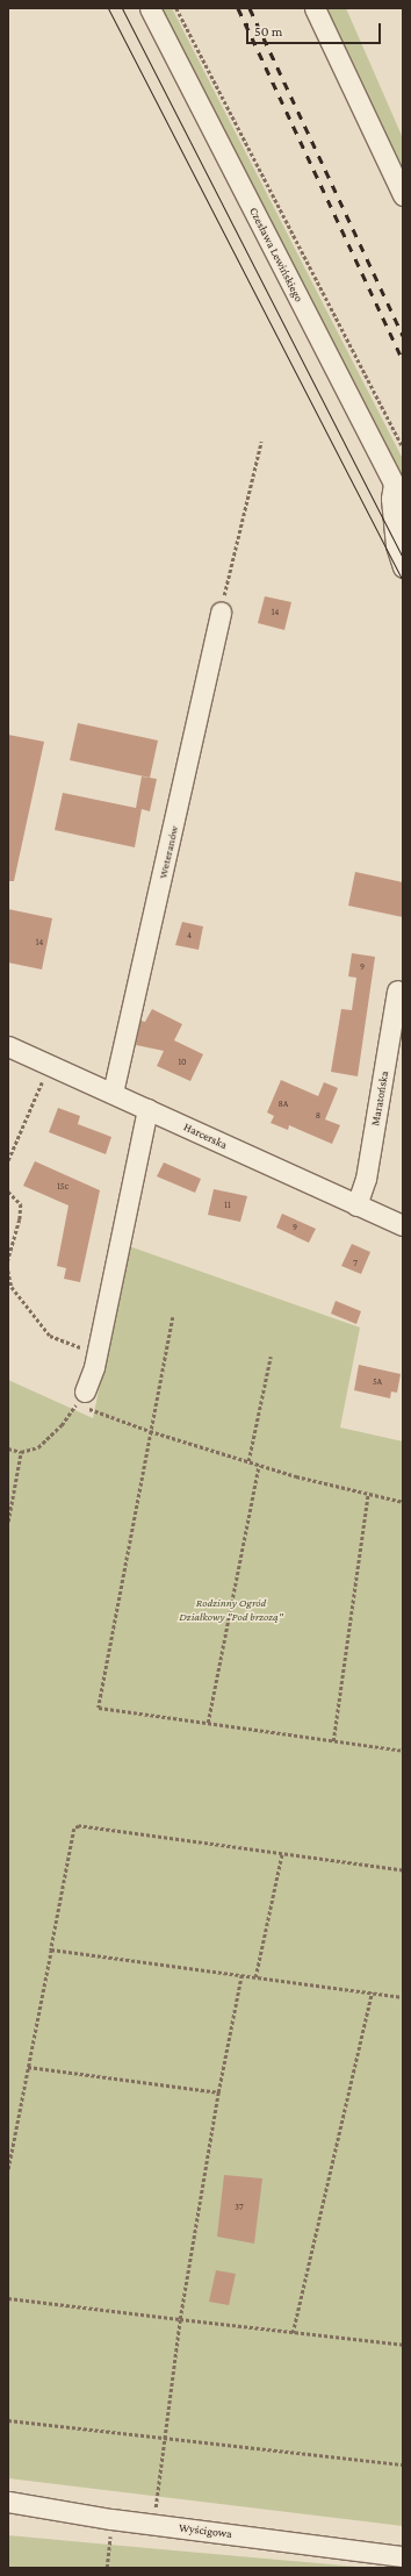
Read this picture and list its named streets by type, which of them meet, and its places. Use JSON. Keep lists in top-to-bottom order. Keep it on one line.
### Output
{"streets":{"street":["Czesława Lewińskiego","Weteranów","Maratońska","Harcerska","Wyścigowa"]},"crossings":[["Weteranów","Harcerska"],["Maratońska","Harcerska"]],"parks":["Rodzinny Ogród Działkowy \"Pod brzozą\""],"house_numbers":["14","4","14","9","10","8A","8","15c","11","9","7","5A","37"],"scale_bar":"50 m"}
